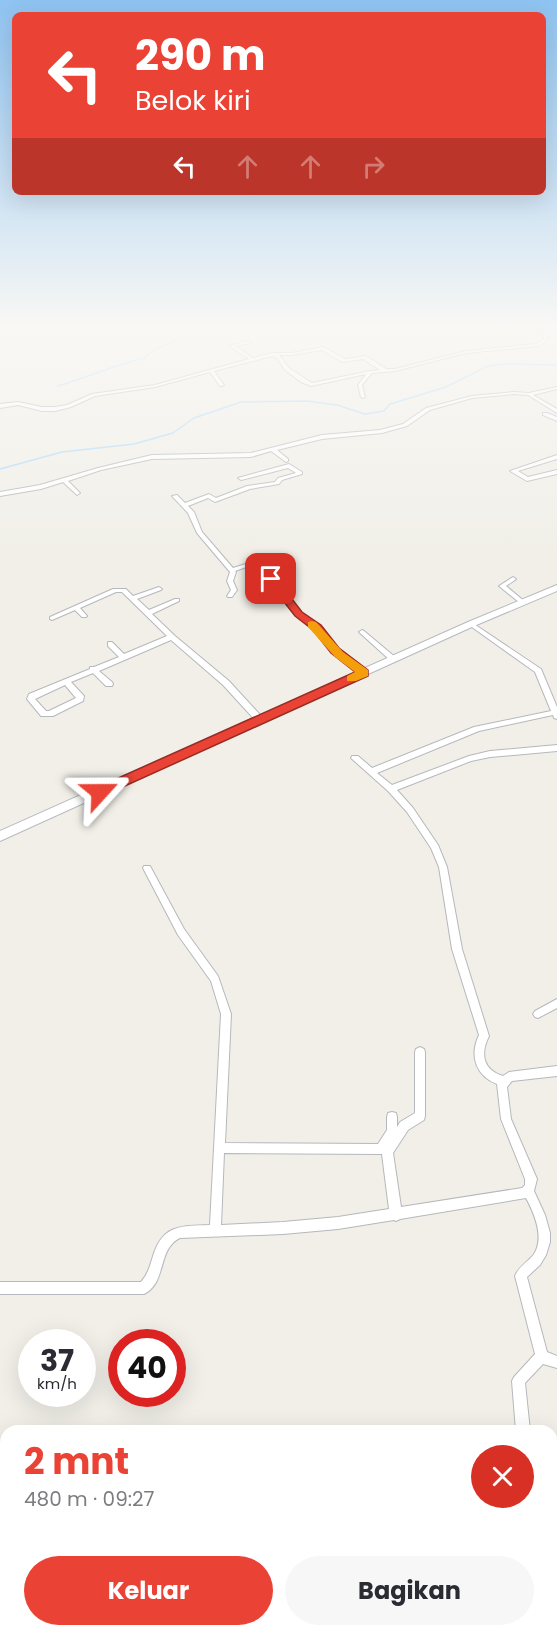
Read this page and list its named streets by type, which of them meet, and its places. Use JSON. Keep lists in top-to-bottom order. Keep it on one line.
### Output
{"page":{"turn":["290 m","Belok kiri"],"speed":"37 km/h","limit":"40","heading":["2 mnt","480 m · 09:27"],"buttons":["Keluar","Bagikan"]}}
